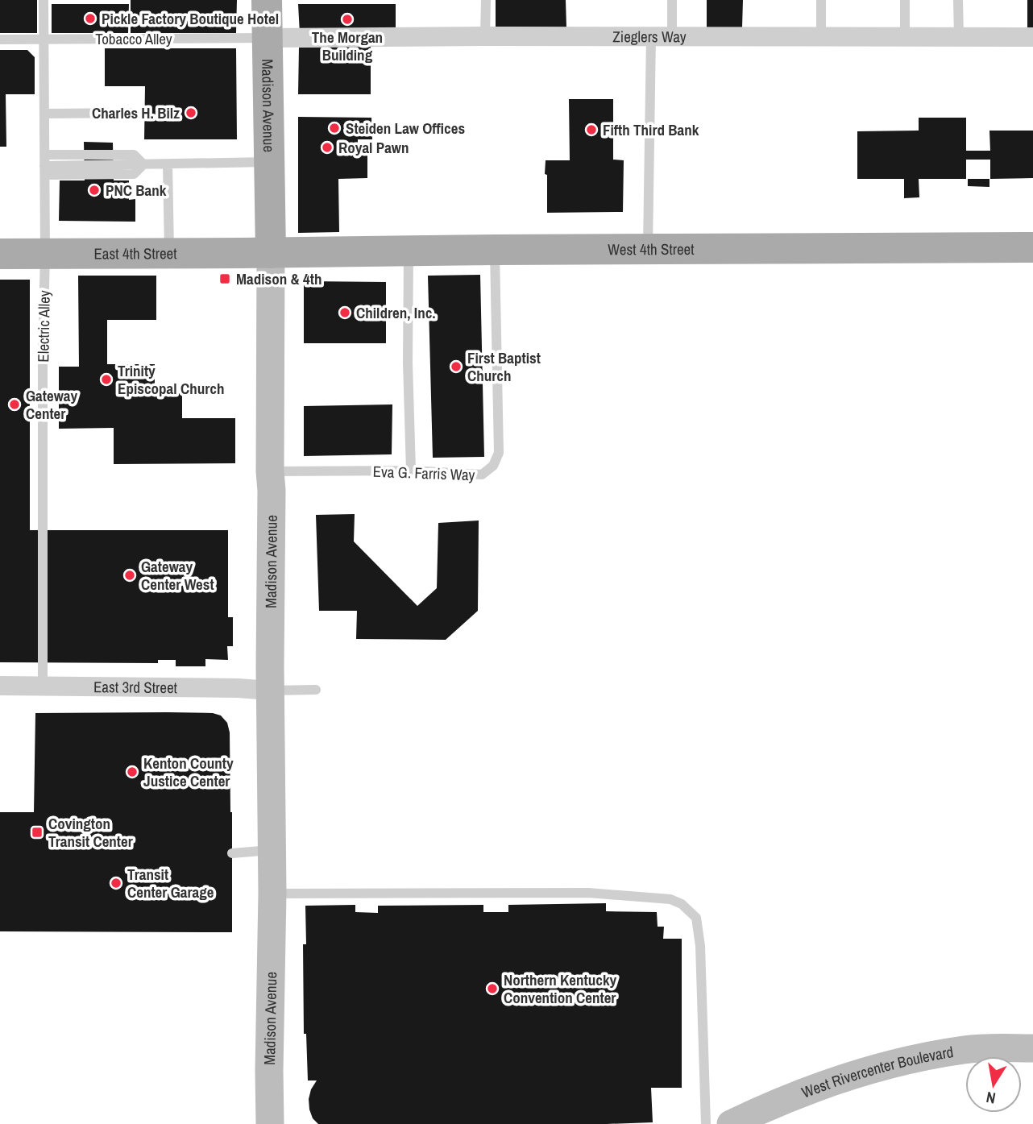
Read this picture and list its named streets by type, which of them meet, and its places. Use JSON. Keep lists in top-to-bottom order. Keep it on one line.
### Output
{"streets":{"main road":["Madison Avenue","West 4th Street","East 4th Street"],"street":["Zieglers Way","East 3rd Street","West Rivercenter Boulevard"],"lane":["Tobacco Alley","Electric Alley","Eva G. Farris Way"]},"crossings":[["Zieglers Way","Tobacco Alley"],["Zieglers Way","Madison Avenue"],["Tobacco Alley","Madison Avenue"],["Tobacco Alley","Electric Alley"],["Madison Avenue","West 4th Street"],["Madison Avenue","East 4th Street"],["Madison Avenue","Eva G. Farris Way"],["Madison Avenue","East 3rd Street"],["West 4th Street","East 4th Street"],["West 4th Street","Eva G. Farris Way"],["East 4th Street","Electric Alley"],["Electric Alley","East 3rd Street"]],"places":{"other":["Pickle Factory Boutique Hotel","The Morgan Building","Charles H. Bilz","Steiden Law Offices","Fifth Third Bank","Royal Pawn","PNC Bank","Children, Inc.","First Baptist Church","Trinity Episcopal Church","Gateway Center","Gateway Center West","Kenton County Justice Center","Transit Center Garage","Northern Kentucky Convention Center"],"transit":["Madison & 4th","Covington Transit Center"]},"north":"bottom"}
